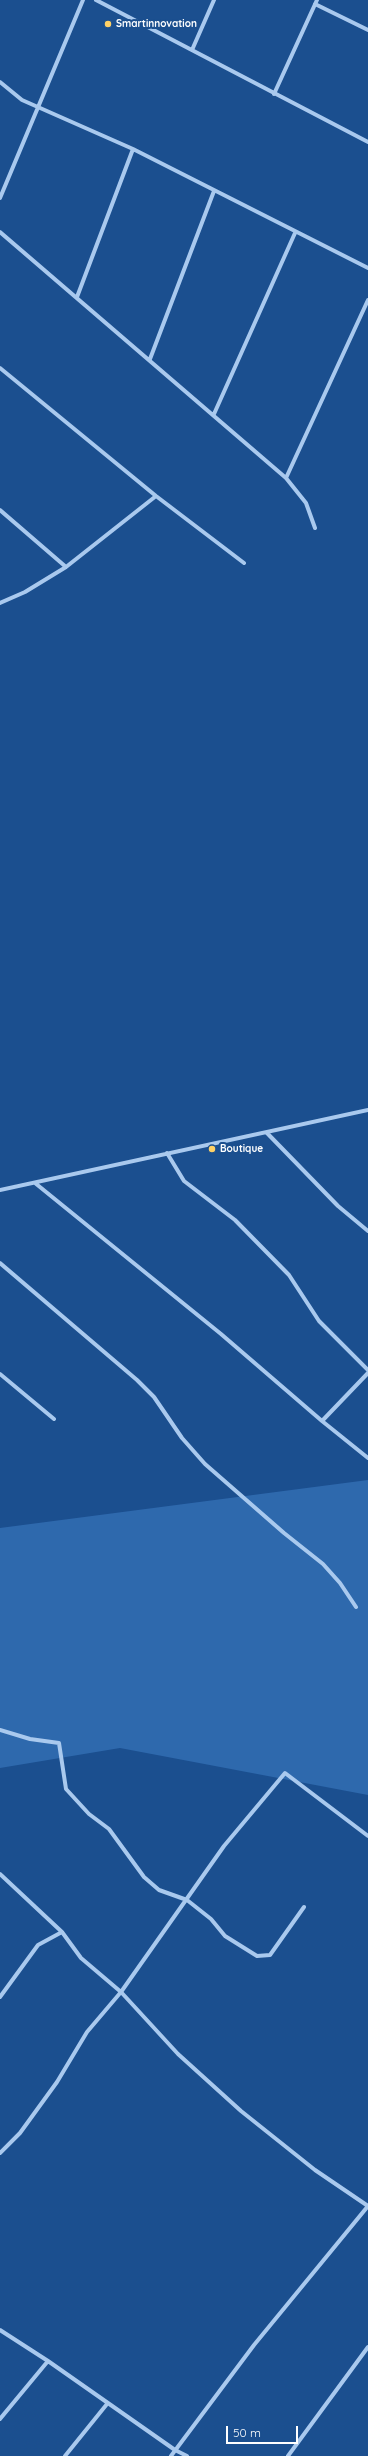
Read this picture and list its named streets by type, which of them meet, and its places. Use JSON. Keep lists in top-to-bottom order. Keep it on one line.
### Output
{"places":["Smartinnovation","Boutique"],"scale_bar":"50 m"}
